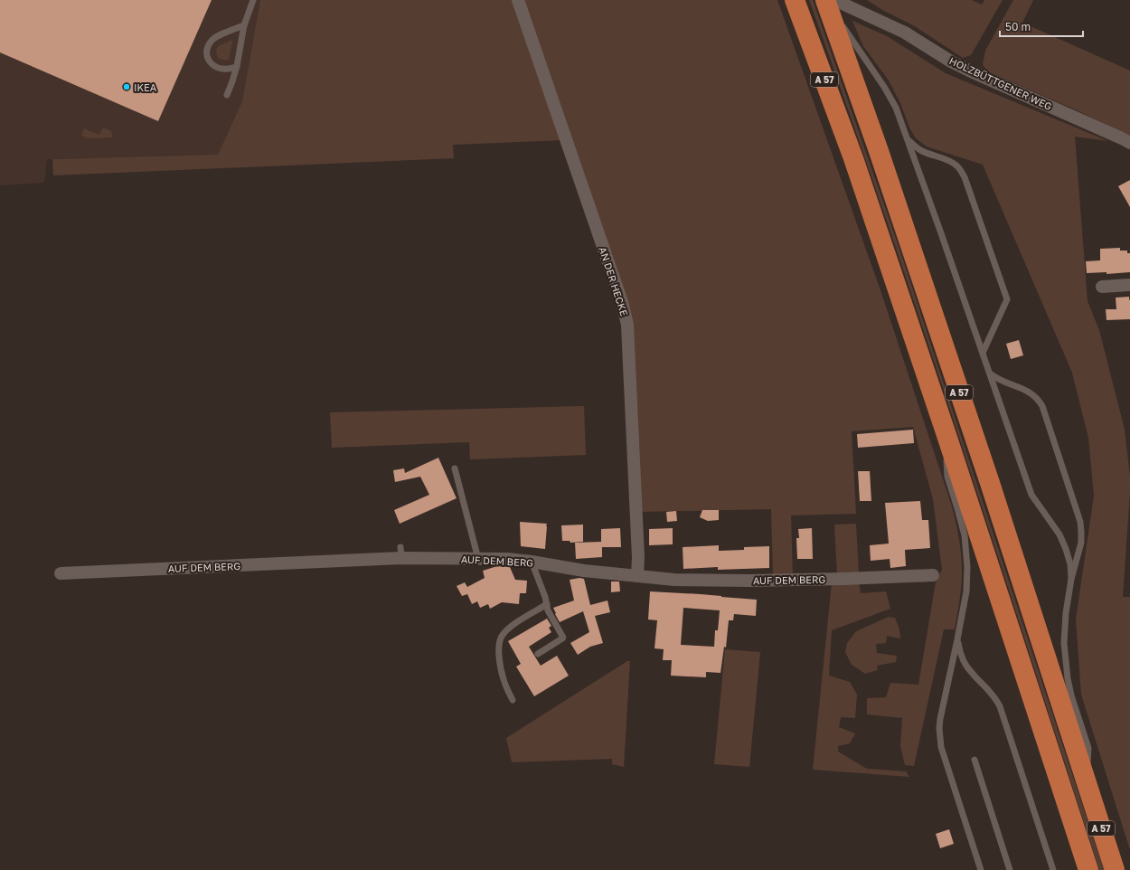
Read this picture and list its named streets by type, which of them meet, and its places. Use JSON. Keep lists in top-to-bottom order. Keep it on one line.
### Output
{"streets":{"highway":["A 57"],"street":["HOLZBÜTTGENER WEG","AN DER HECKE","AUF DEM BERG"]},"crossings":[["AN DER HECKE","AUF DEM BERG"]],"places":["IKEA"],"scale_bar":"50 m"}
